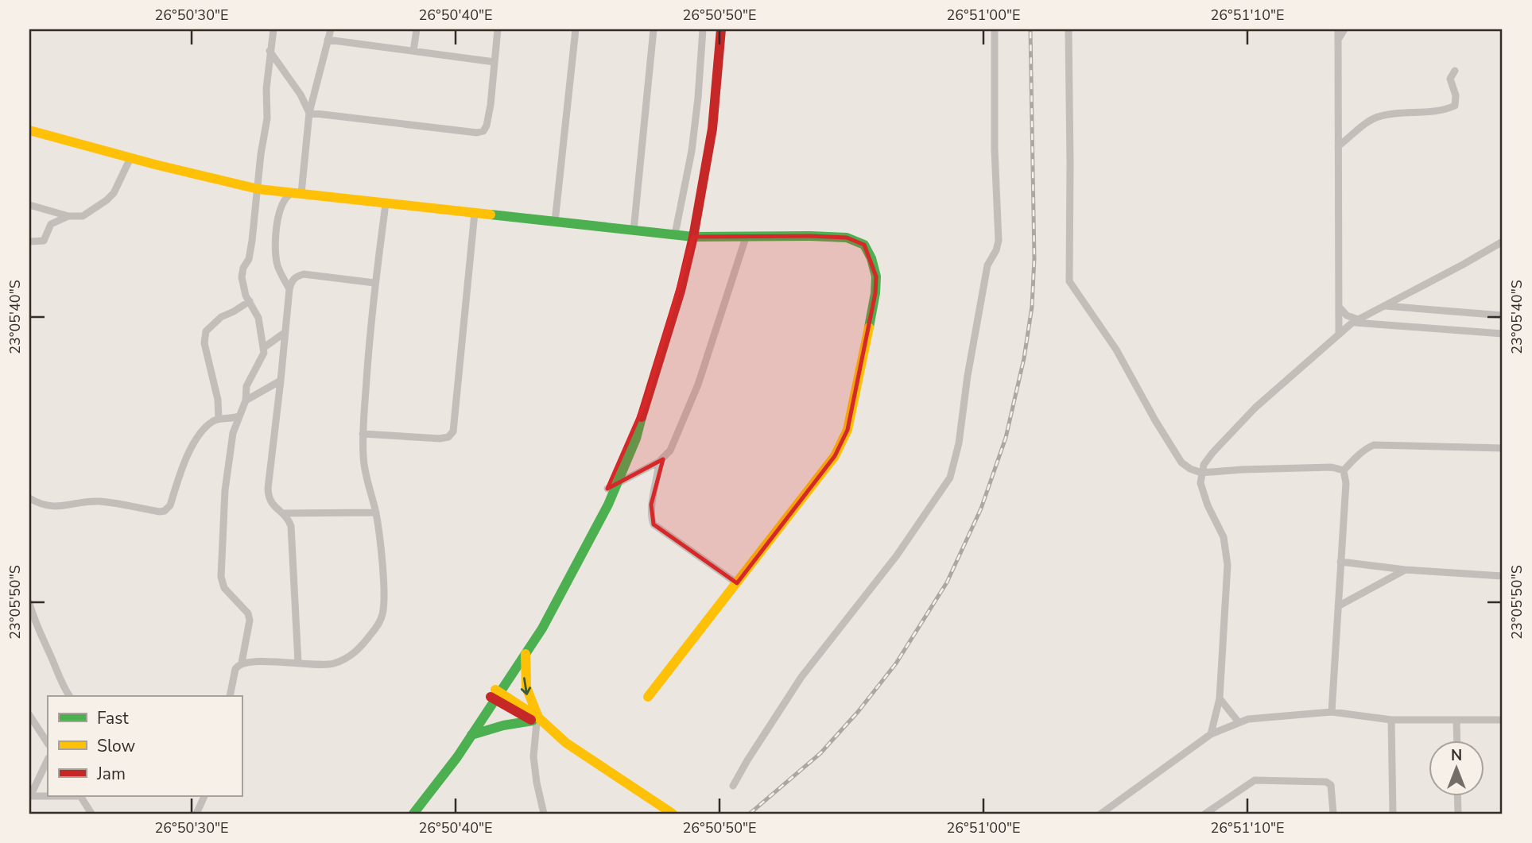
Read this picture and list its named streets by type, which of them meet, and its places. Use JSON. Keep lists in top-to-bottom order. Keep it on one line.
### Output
{"legend":["Fast","Slow","Jam"],"north":"top","coordinates":["26°50'30\"E","26°50'40\"E","26°50'50\"E","26°51'00\"E","26°51'10\"E","23°05'40\"S","23°05'50\"S"]}
